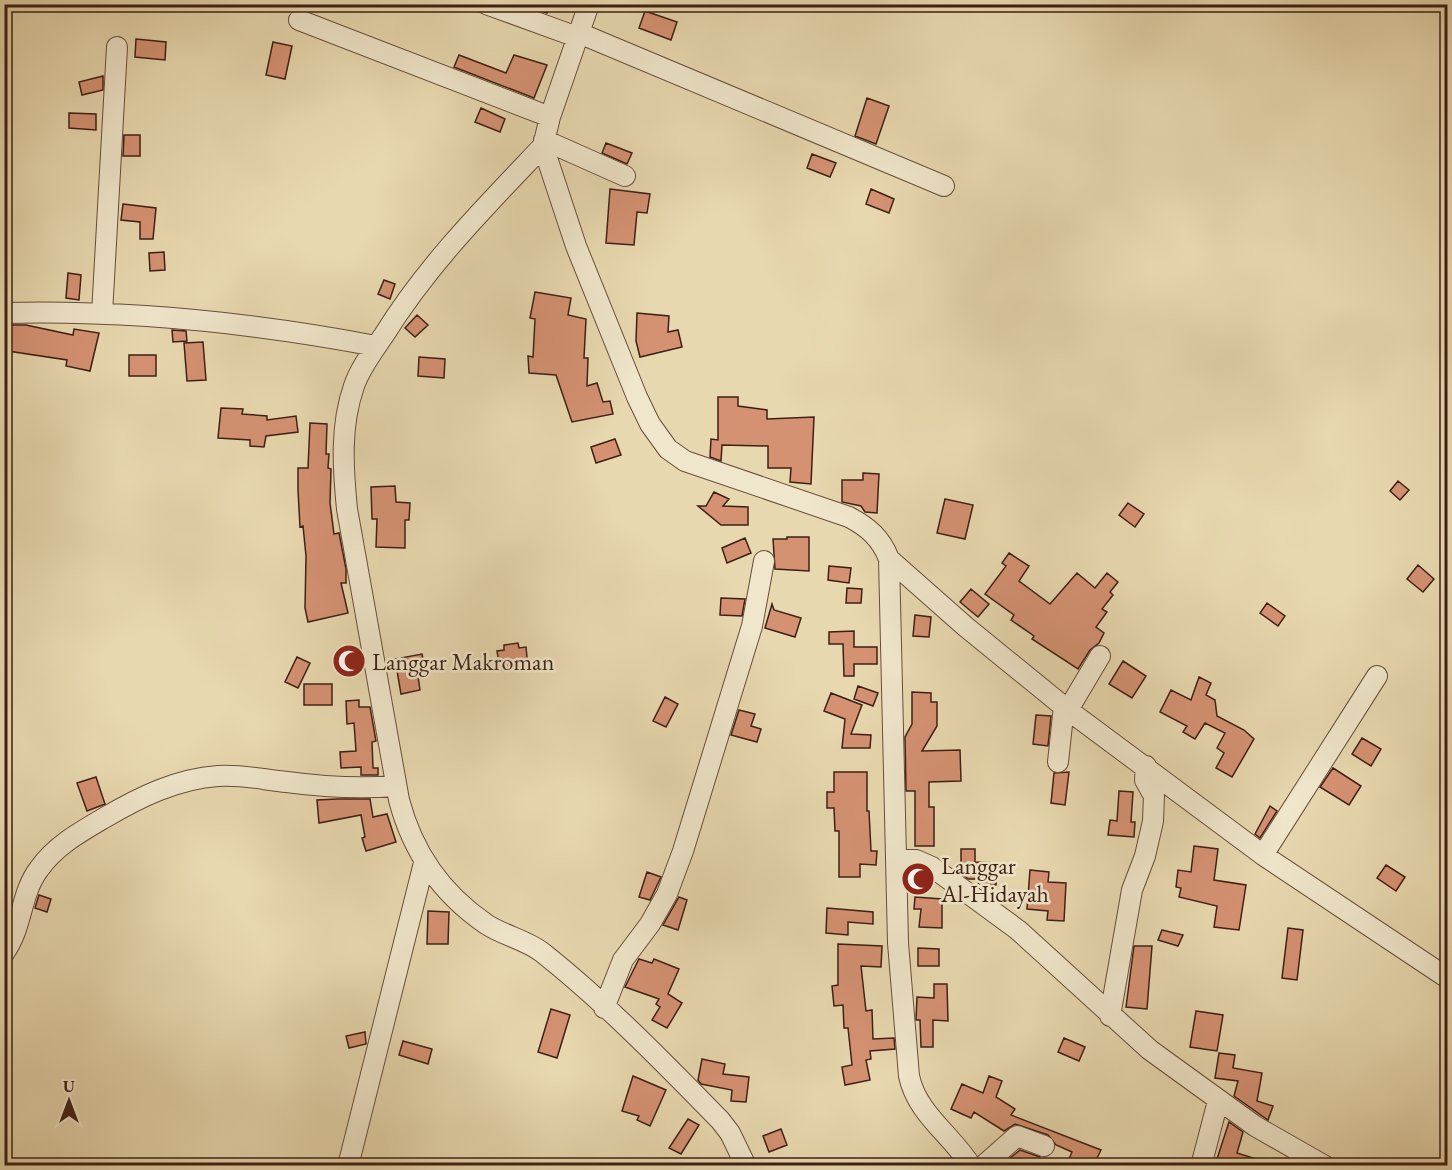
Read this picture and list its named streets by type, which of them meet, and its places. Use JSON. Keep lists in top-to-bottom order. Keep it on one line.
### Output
{"places":{"mosque":["Langgar Makroman","Langgar Al-Hidayah"]},"north":"top"}
